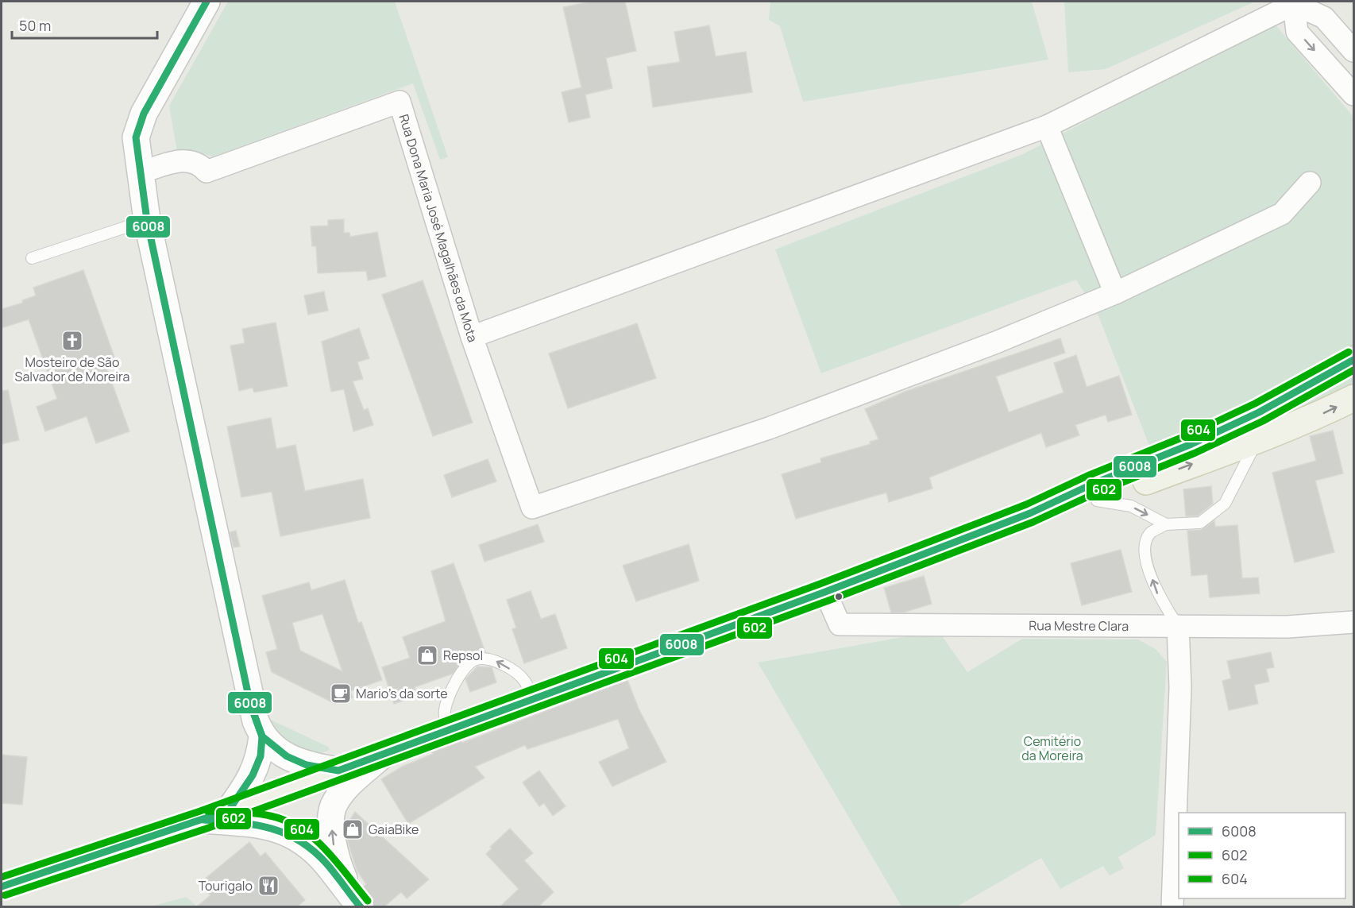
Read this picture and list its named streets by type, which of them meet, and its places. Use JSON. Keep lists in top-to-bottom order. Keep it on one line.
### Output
{"streets":{"street":["Rua Dona Maria José Magalhães da Mota","Rua Mestre Clara"]},"parks":["Cemitério da Moreira"],"places":{"church":["Mosteiro de São Salvador de Moreira"],"shop":["Repsol","GaiaBike"],"cafe":["Mario's da sorte"],"restaurant":["Tourigalo"]},"lines":["transit line 6008","transit line 604","transit line 602"],"legend":["6008","602","604"],"scale_bar":"50 m"}
